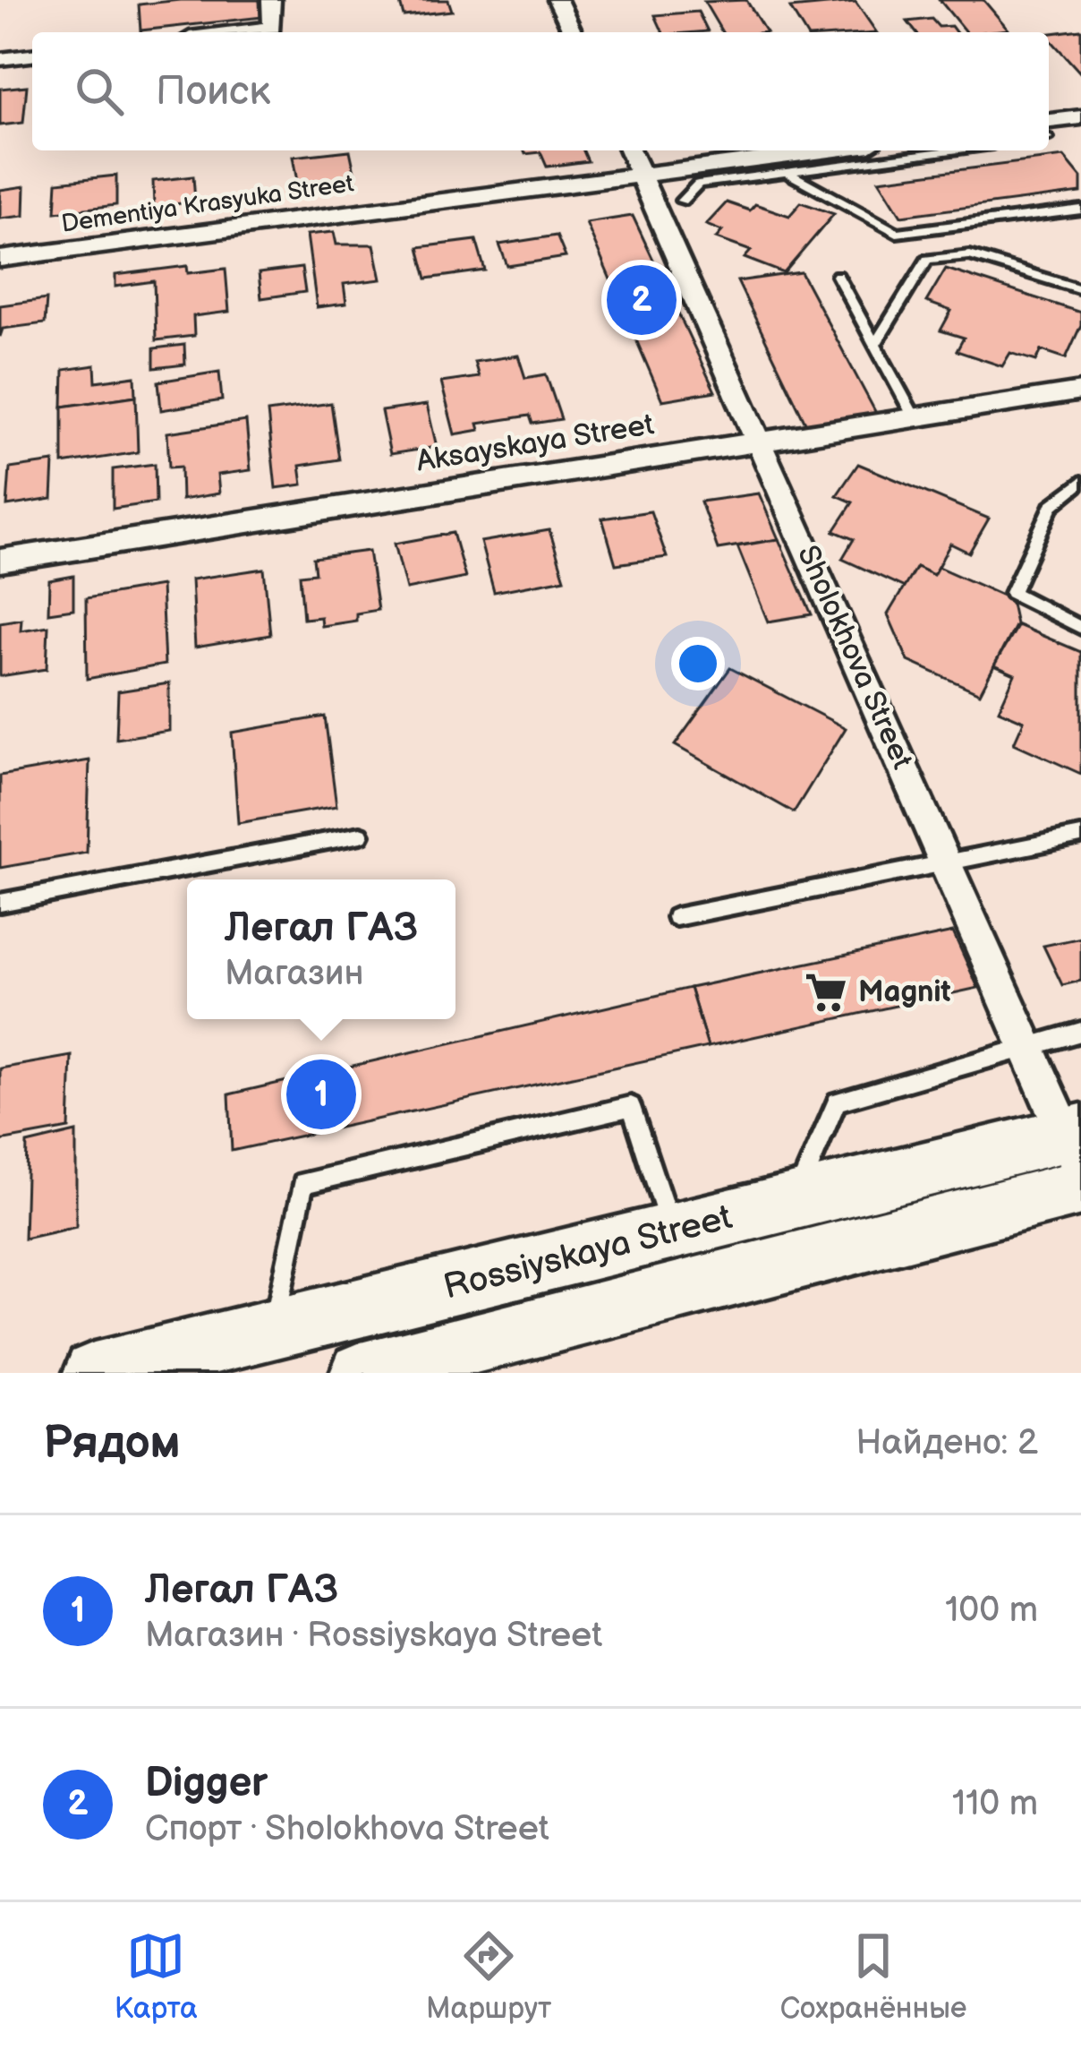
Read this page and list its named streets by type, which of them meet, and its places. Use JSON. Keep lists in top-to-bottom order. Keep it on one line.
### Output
{"streets":{"main road":["Rossiyskaya Street"],"street":["Dementiya Krasyuka Street","Aksayskaya Street","Sholokhova Street"]},"crossings":[["Dementiya Krasyuka Street","Sholokhova Street"],["Aksayskaya Street","Sholokhova Street"],["Sholokhova Street","Rossiyskaya Street"]],"places":{"supermarket":["Magnit"]},"page":{"search":"Поиск","pins":["2","1"],"popup":["Легал ГАЗ","Магазин"],"heading":["Рядом","Найдено: 2"],"list":[{"mark":"1","name":"Легал ГАЗ","note":"Магазин · Rossiyskaya Street","value":"100 m"},{"mark":"2","name":"Digger","note":"Спорт · Sholokhova Street","value":"110 m"}],"nav":["Карта","Маршрут","Сохранённые"]}}
